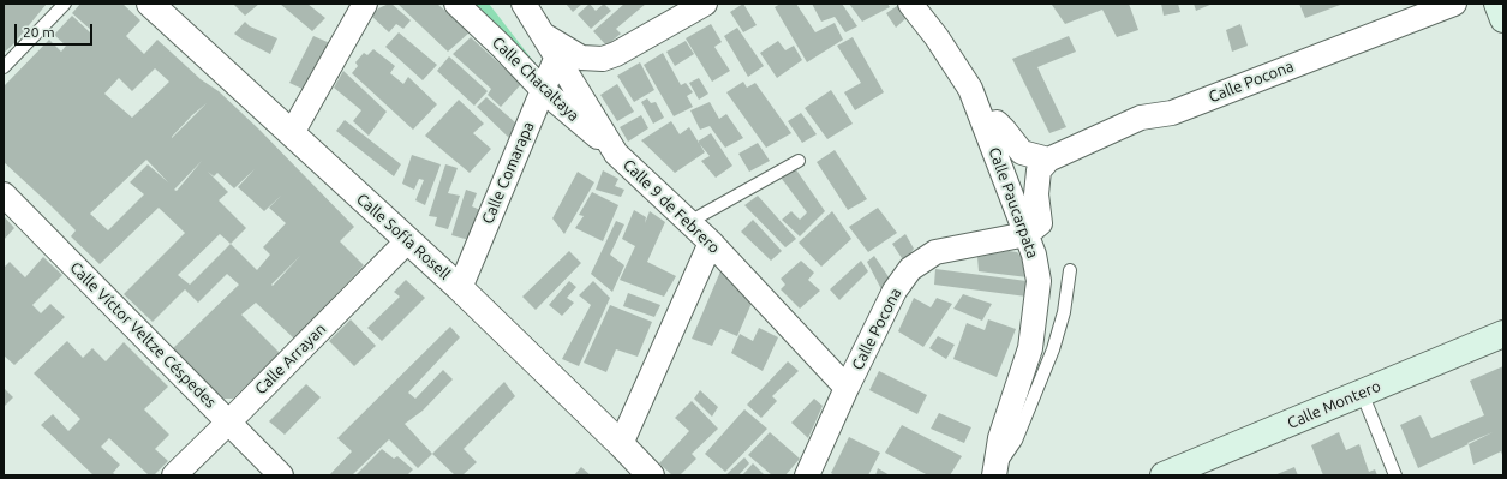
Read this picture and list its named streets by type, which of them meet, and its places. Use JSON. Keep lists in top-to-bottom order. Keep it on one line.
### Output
{"streets":{"main road":["Calle Montero"],"street":["Calle Chacaltaya","Calle Pocona","Calle Comarapa","Calle Paucarpata","Calle 9 de Febrero","Calle Sofía Rosell","Calle Víctor Veltze Céspedes","Calle Arrayan"]},"crossings":[["Calle Chacaltaya","Calle Comarapa"],["Calle Chacaltaya","Calle 9 de Febrero"],["Calle Pocona","Calle Paucarpata"],["Calle Pocona","Calle 9 de Febrero"],["Calle Comarapa","Calle 9 de Febrero"],["Calle Comarapa","Calle Sofía Rosell"],["Calle Sofía Rosell","Calle Arrayan"],["Calle Víctor Veltze Céspedes","Calle Arrayan"]],"scale_bar":"20 m"}
